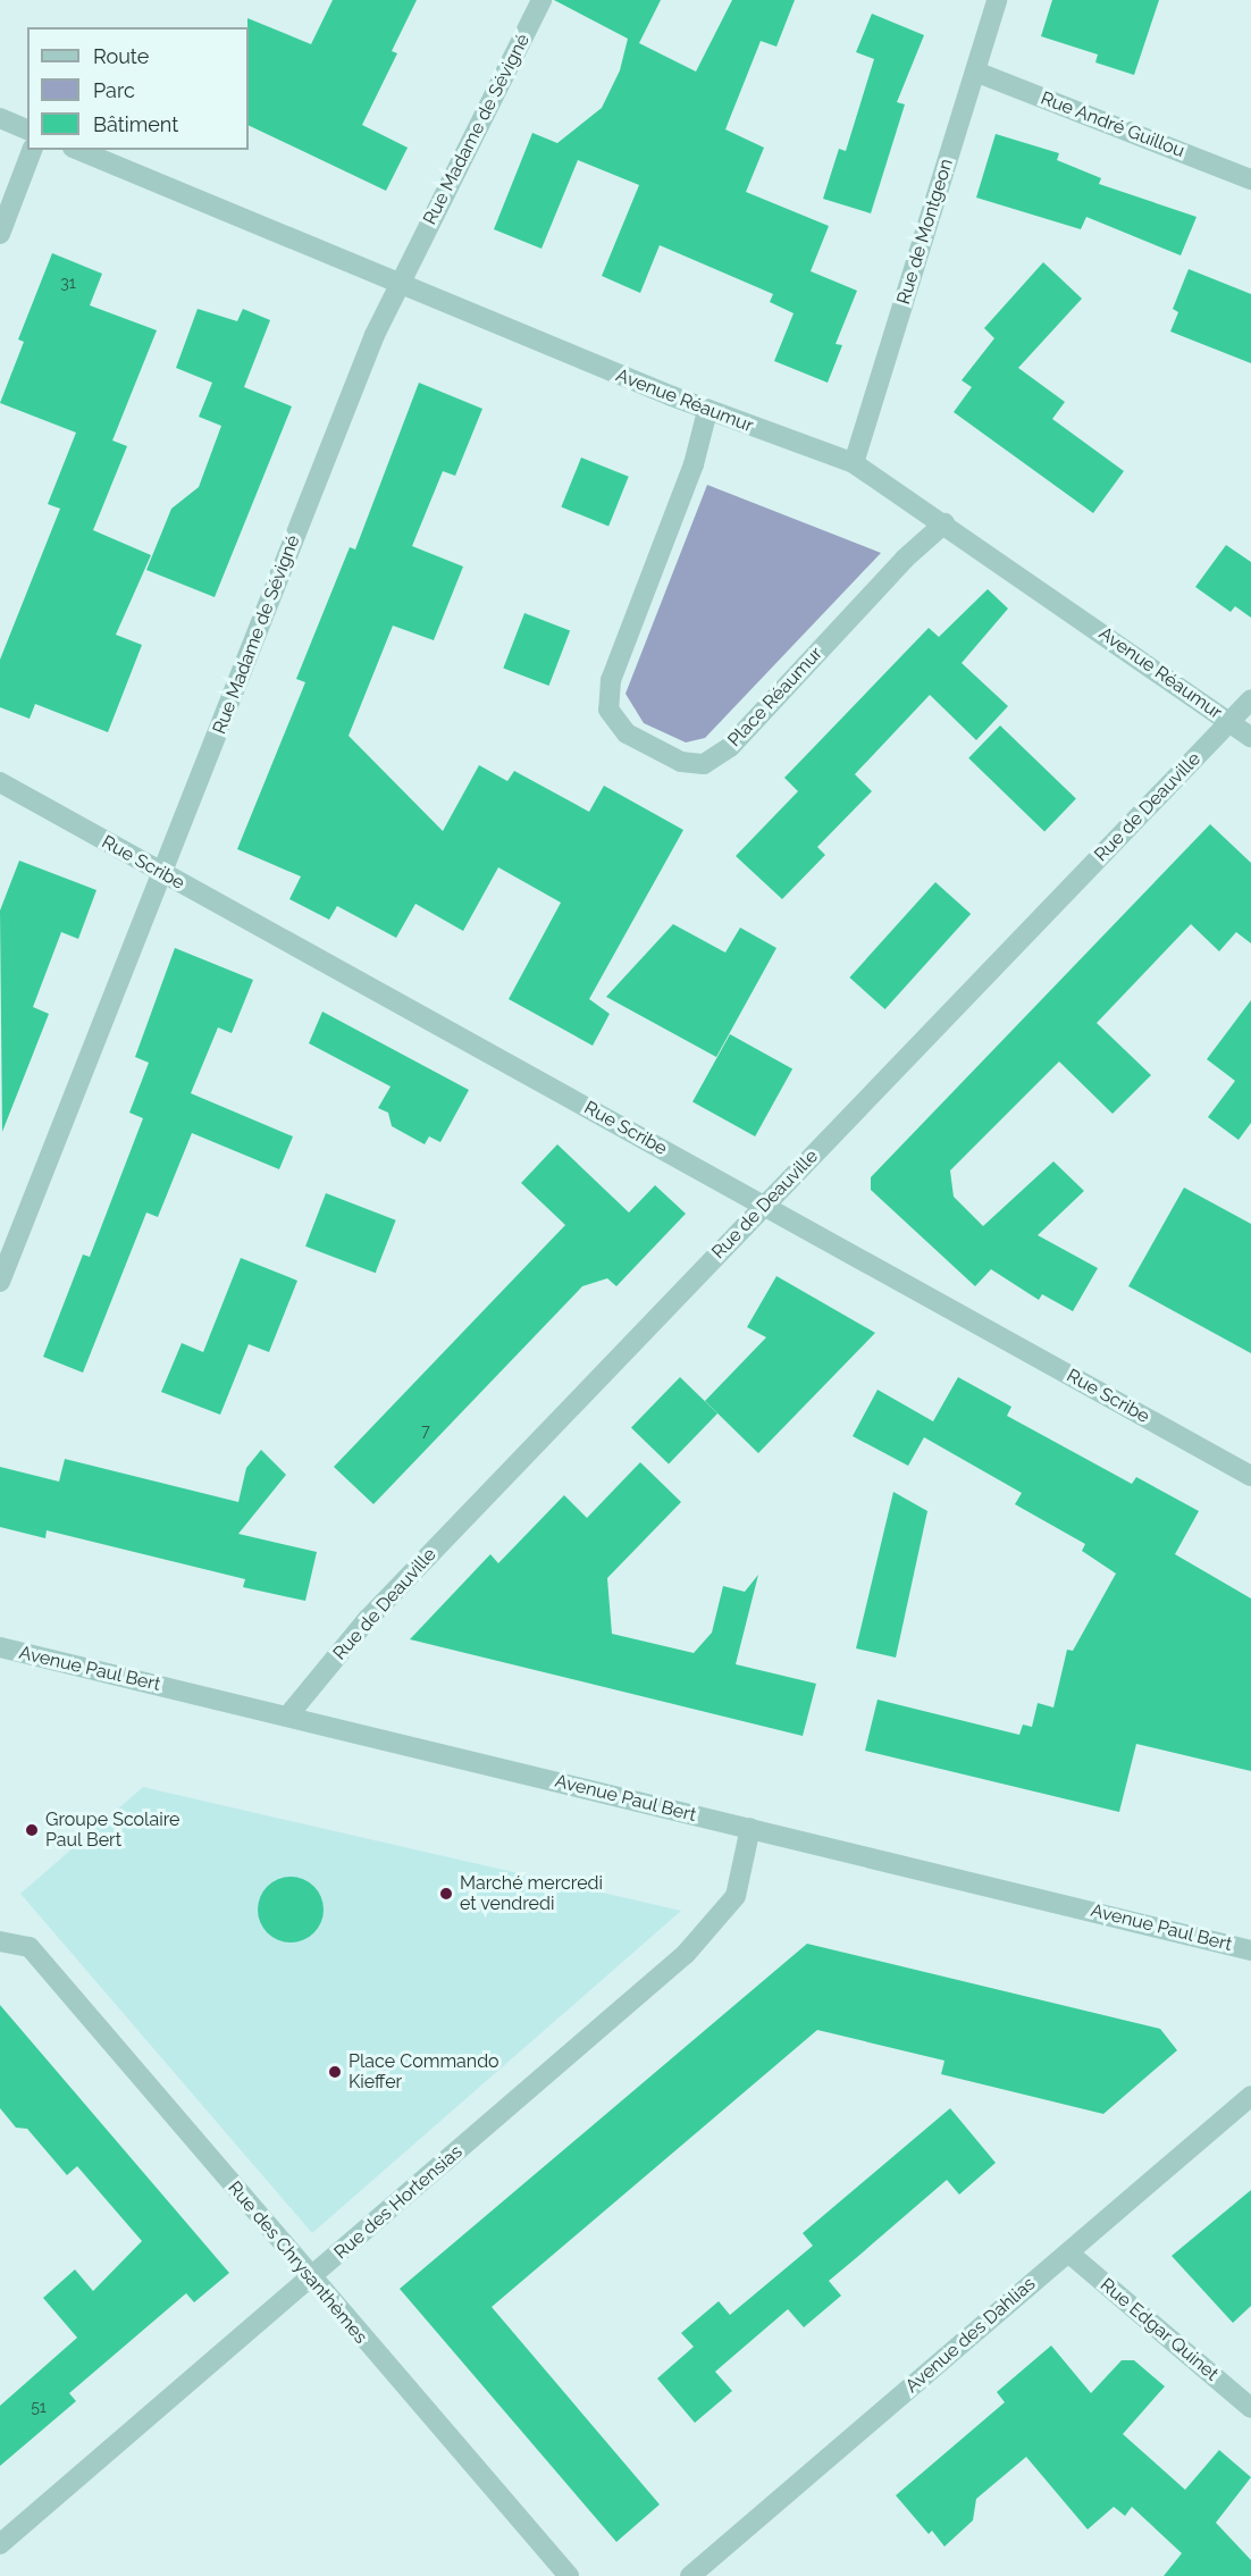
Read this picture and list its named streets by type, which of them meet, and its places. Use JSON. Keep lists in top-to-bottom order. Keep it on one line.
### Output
{"streets":{"street":["Rue André Guillou","Rue Madame de Sévigné","Rue de Montgeon","Avenue Réaumur","Place Réaumur","Rue de Deauville","Rue Scribe","Avenue Paul Bert","Rue des Hortensias","Rue des Chrysanthèmes","Rue Edgar Quinet","Avenue des Dahlias"]},"crossings":[["Rue André Guillou","Rue de Montgeon"],["Rue Madame de Sévigné","Avenue Réaumur"],["Rue Madame de Sévigné","Rue Scribe"],["Rue de Montgeon","Avenue Réaumur"],["Avenue Réaumur","Place Réaumur"],["Avenue Réaumur","Rue de Deauville"],["Rue de Deauville","Rue Scribe"],["Rue de Deauville","Avenue Paul Bert"],["Avenue Paul Bert","Rue des Hortensias"],["Rue des Hortensias","Rue des Chrysanthèmes"],["Rue Edgar Quinet","Avenue des Dahlias"]],"places":["Groupe Scolaire Paul Bert","Marché mercredi et vendredi","Place Commando Kieffer"],"house_numbers":["31","7","51"],"legend":["Route","Parc","Bâtiment"]}
